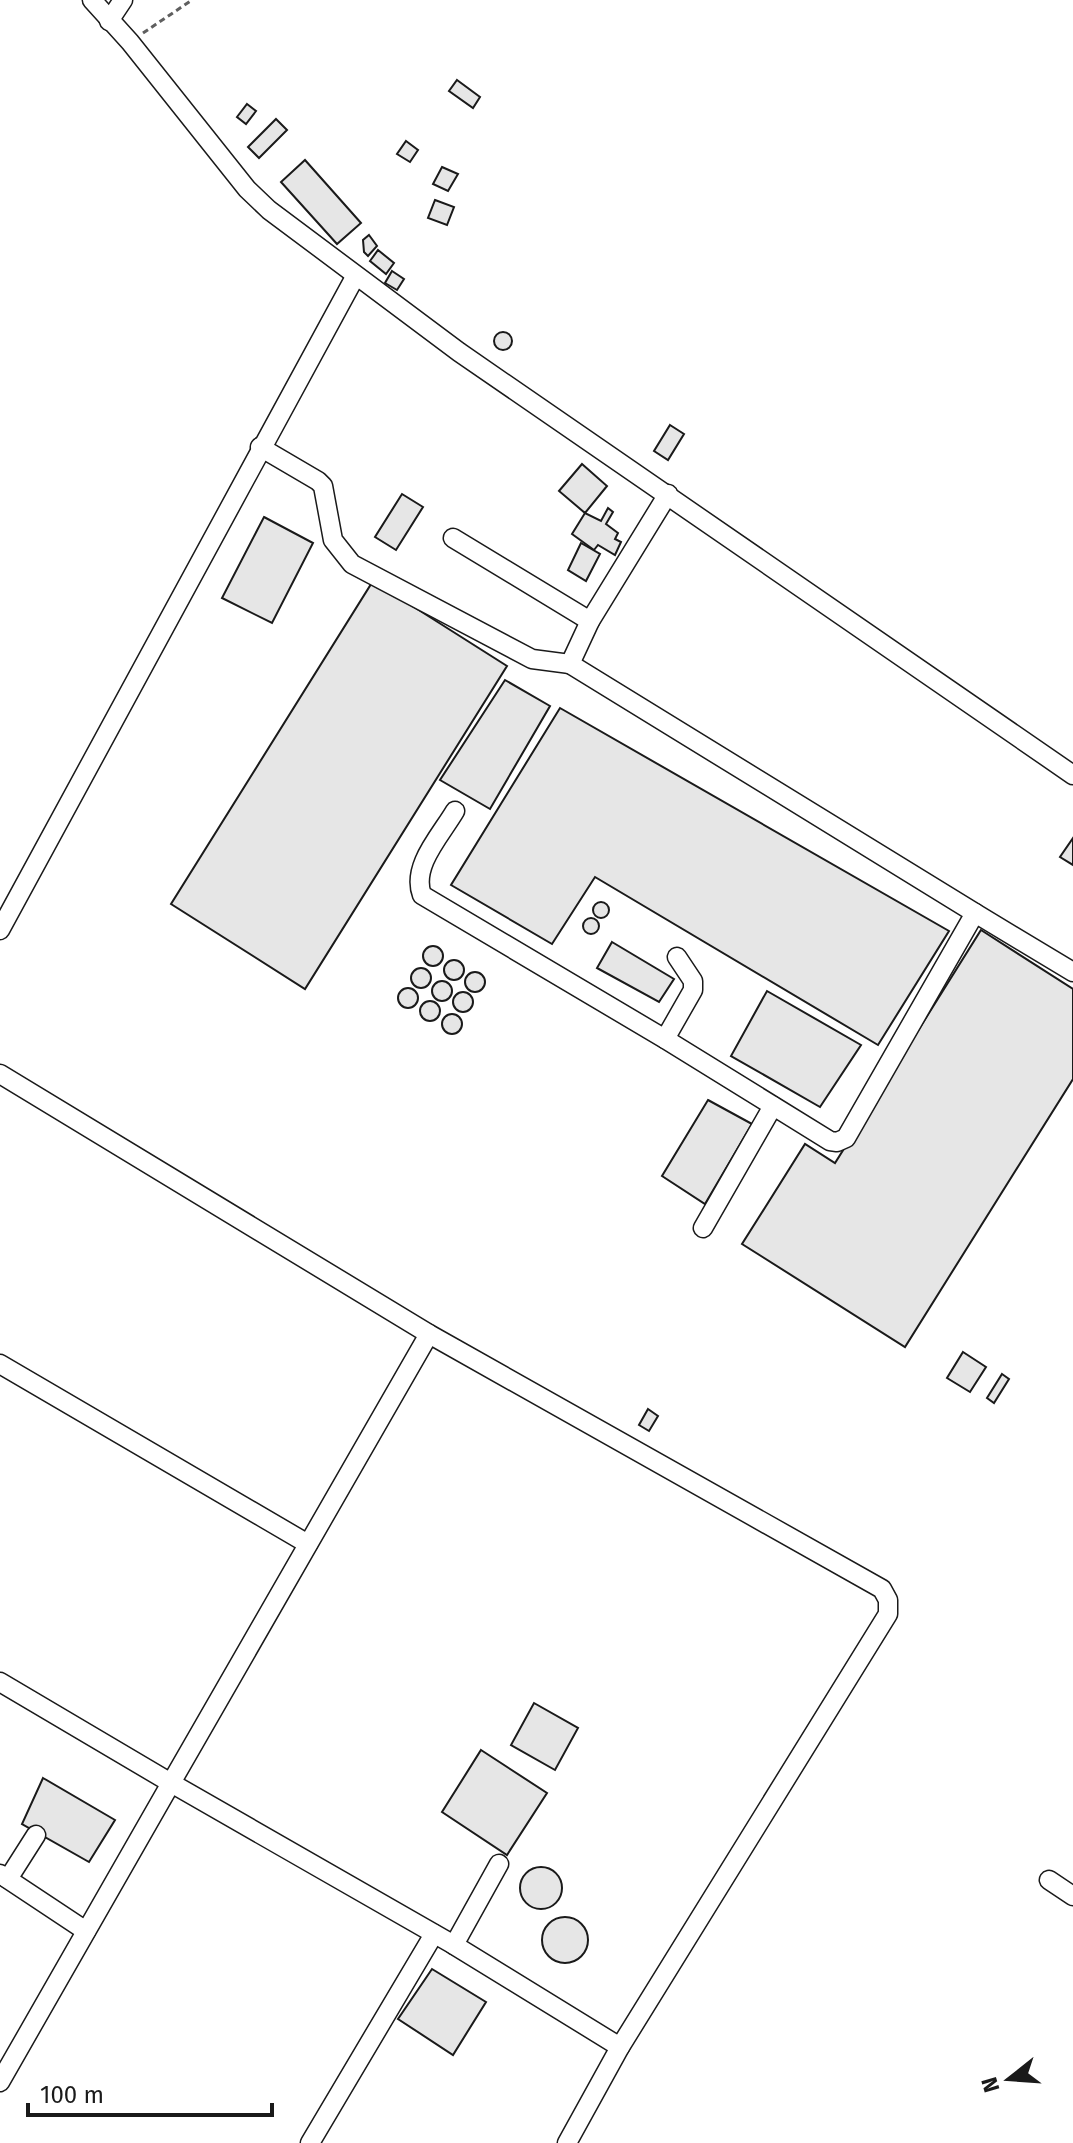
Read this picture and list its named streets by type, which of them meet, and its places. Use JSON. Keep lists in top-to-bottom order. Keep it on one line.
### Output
{"scale_bar":"100 m","north":"left"}
